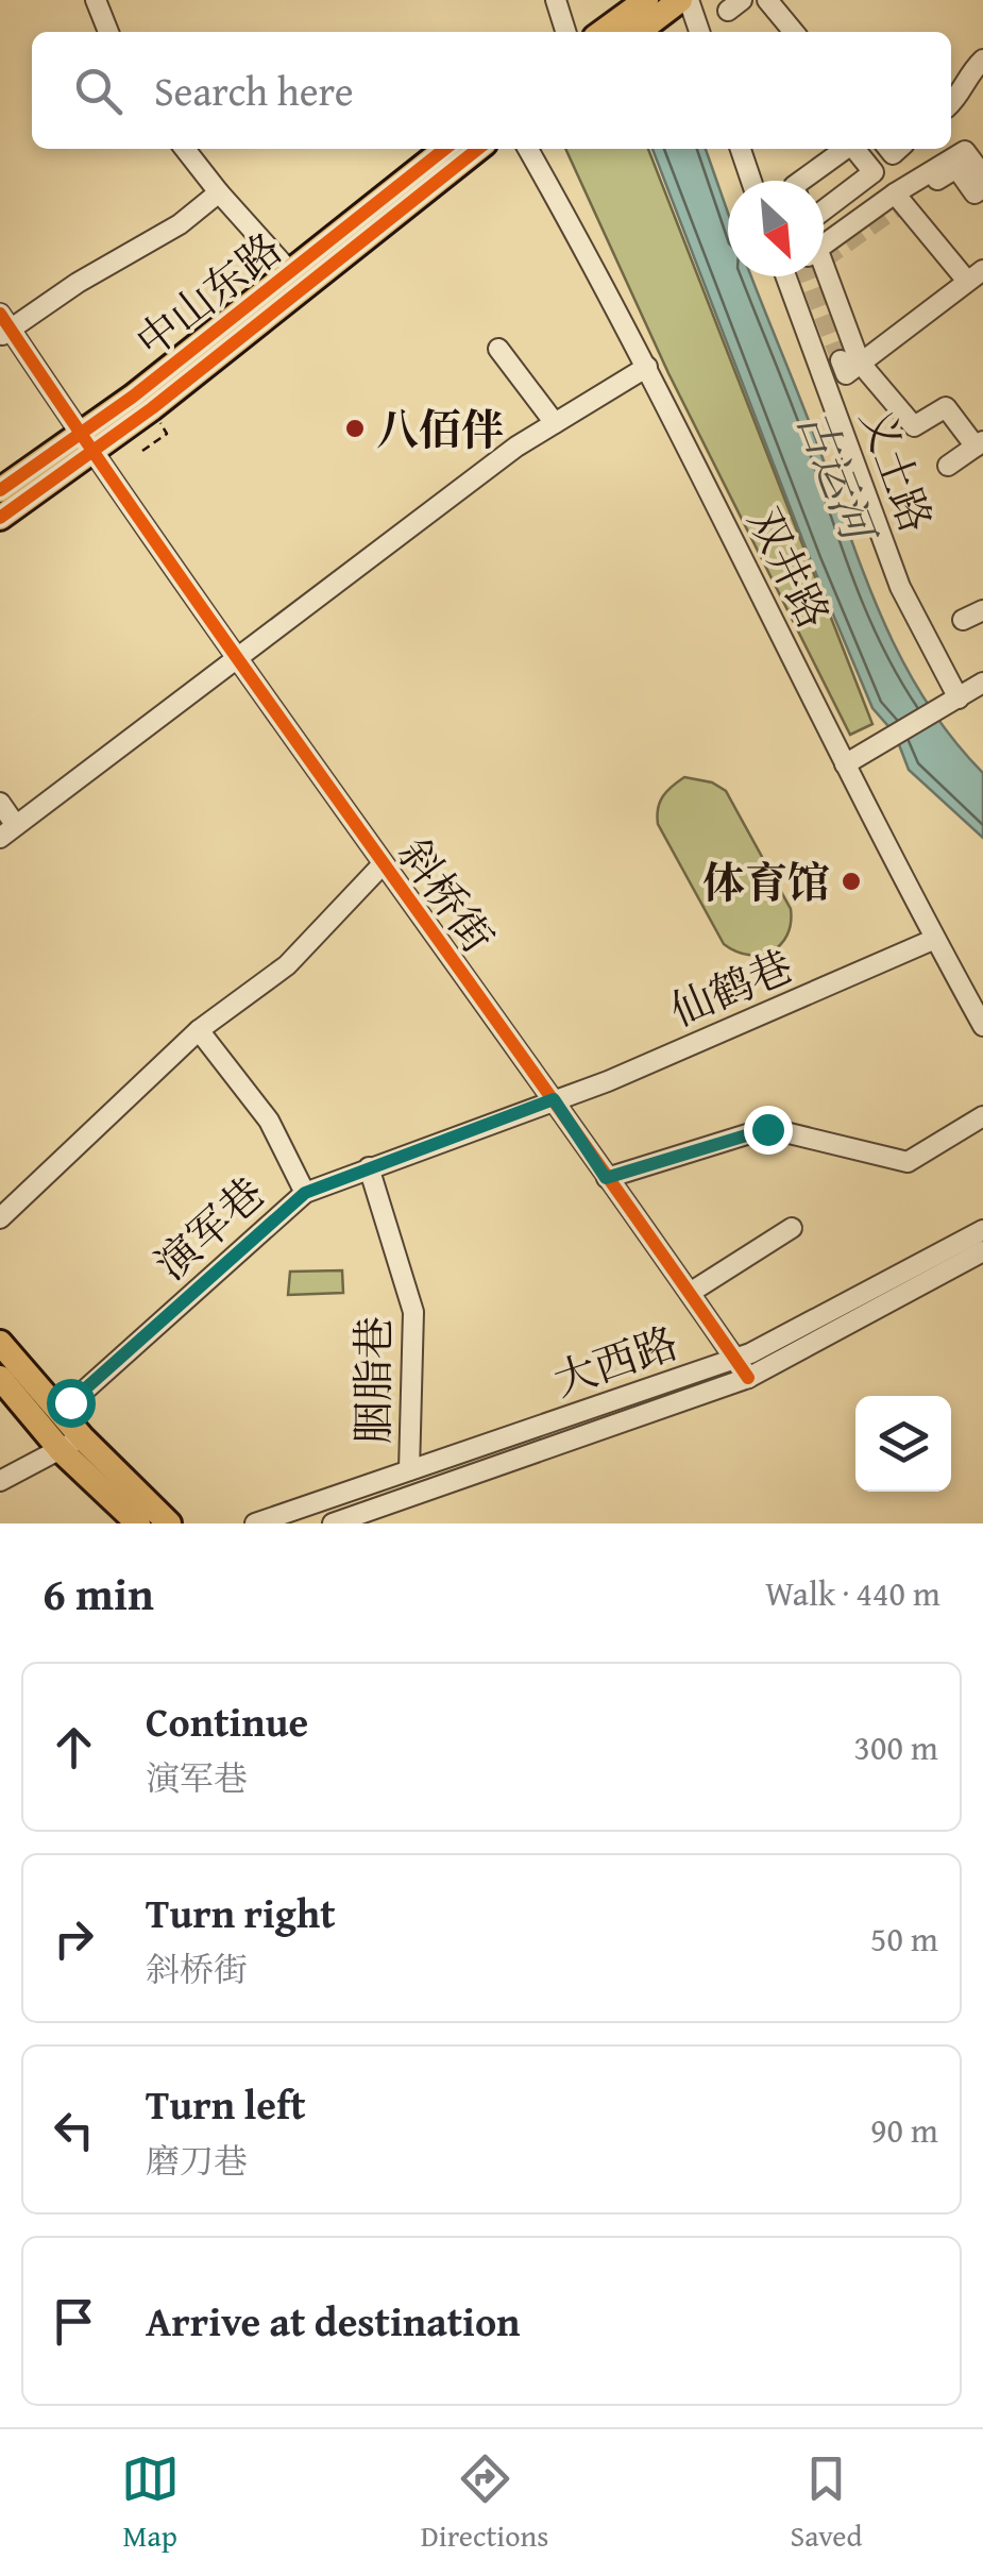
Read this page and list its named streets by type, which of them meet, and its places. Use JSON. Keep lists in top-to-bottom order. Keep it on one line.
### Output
{"streets":{"main road":["中山东路"],"street":["义土路","双井路","斜桥街","仙鹤巷","演军巷","大西路","胭脂巷"]},"crossings":[["中山东路","斜桥街"],["双井路","仙鹤巷"],["斜桥街","仙鹤巷"],["斜桥街","演军巷"],["斜桥街","大西路"],["仙鹤巷","演军巷"],["演军巷","胭脂巷"],["大西路","胭脂巷"]],"water":["古运河"],"places":["八佰伴","体育馆"],"north":"bottom right","page":{"search":"Search here","heading":["6 min","Walk · 440 m"],"list":[["Continue","演军巷","300 m"],["Turn right","斜桥街","50 m"],["Turn left","磨刀巷","90 m"],"Arrive at destination"],"nav":["Map","Directions","Saved"]}}
